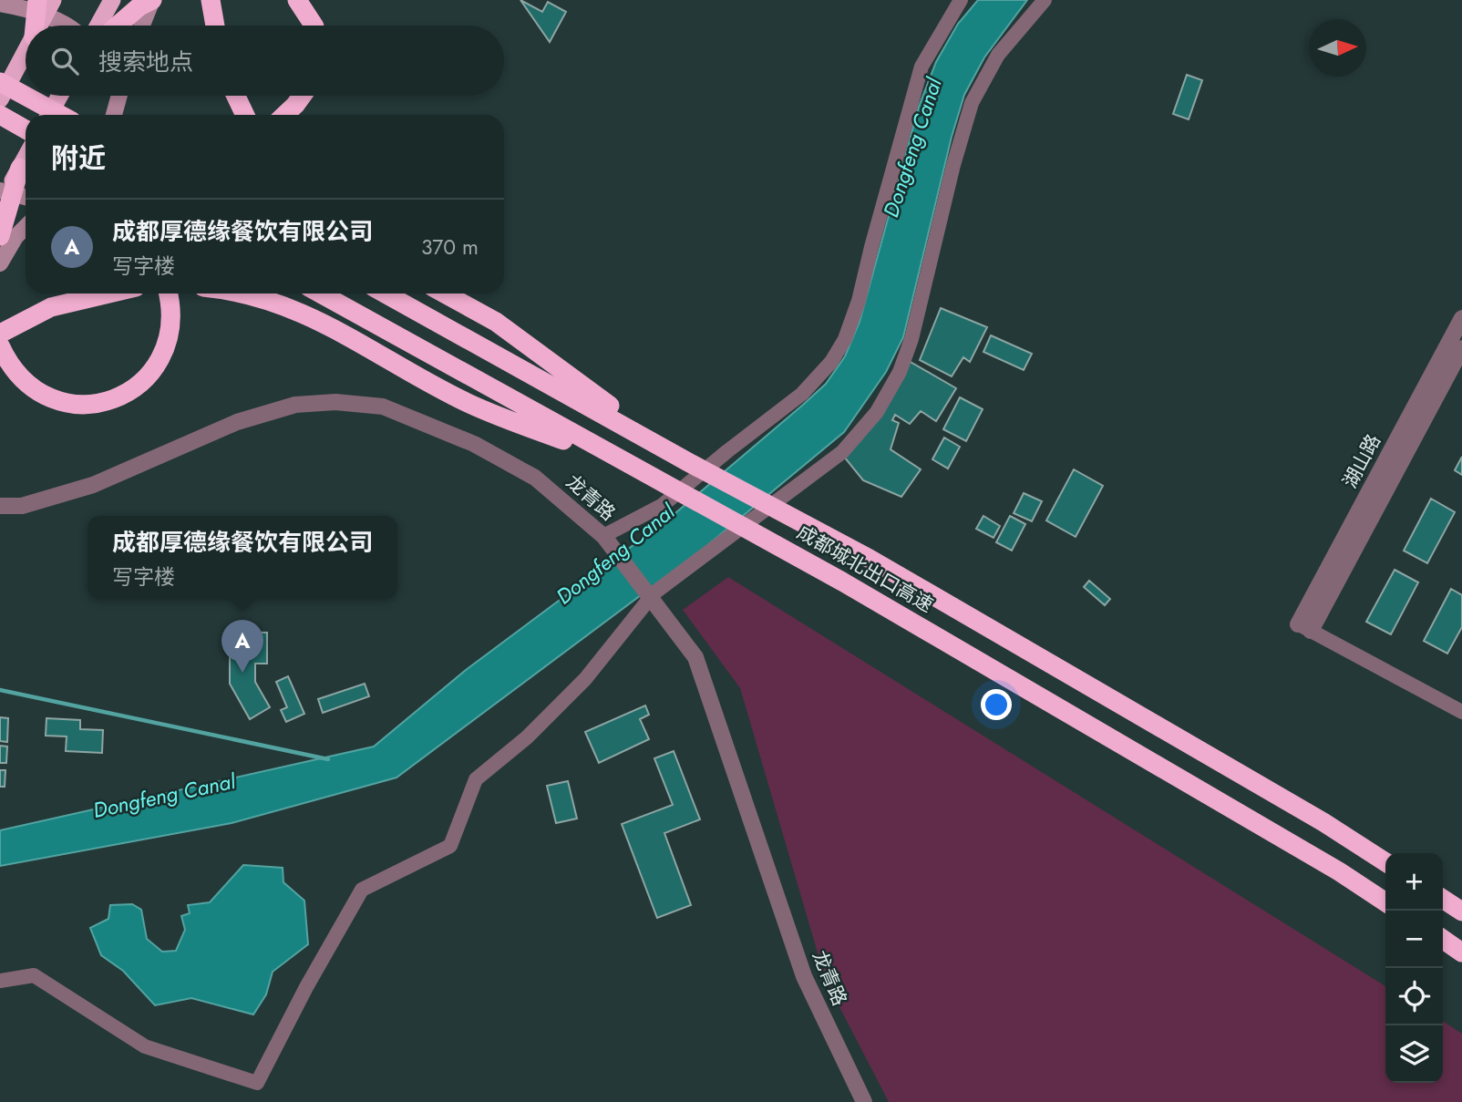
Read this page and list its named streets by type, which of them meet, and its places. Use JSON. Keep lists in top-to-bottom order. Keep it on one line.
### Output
{"streets":{"highway":["成都城北出口高速"],"street":["湖山路","龙青路"]},"water":["Dongfeng Canal"],"north":"right","page":{"search":"搜索地点","heading":"附近","list":[{"mark":"A","name":"成都厚德缘餐饮有限公司","note":"写字楼","value":"370 m"}],"popup":["成都厚德缘餐饮有限公司","写字楼"],"pins":"A","map_buttons":["+","−"]}}
